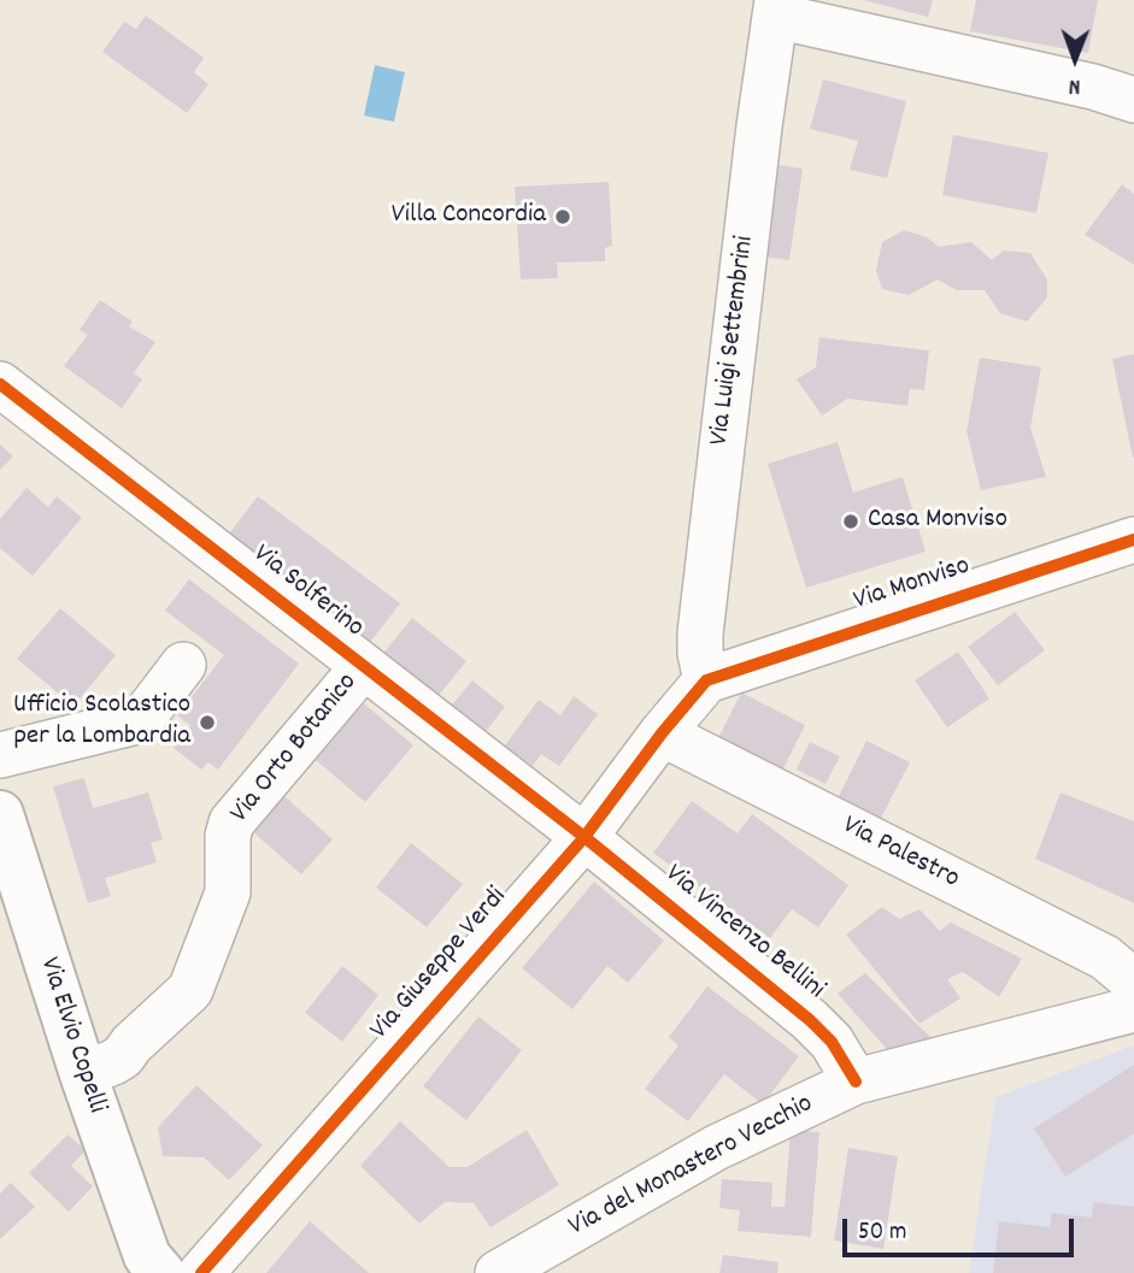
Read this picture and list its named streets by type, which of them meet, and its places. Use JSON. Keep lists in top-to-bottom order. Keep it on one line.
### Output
{"streets":{"main road":["Via Elvio Copelli"],"street":["Via Luigi Settembrini","Via Monviso","Via Solferino","Via Orto Botanico","Via Palestro","Via Vincenzo Bellini","Via Giuseppe Verdi","Via del Monastero Vecchio"]},"crossings":[["Via Luigi Settembrini","Via Monviso"],["Via Luigi Settembrini","Via Giuseppe Verdi"],["Via Monviso","Via Giuseppe Verdi"],["Via Solferino","Via Orto Botanico"],["Via Solferino","Via Vincenzo Bellini"],["Via Solferino","Via Giuseppe Verdi"],["Via Orto Botanico","Via Elvio Copelli"],["Via Palestro","Via Giuseppe Verdi"],["Via Vincenzo Bellini","Via Giuseppe Verdi"],["Via Vincenzo Bellini","Via del Monastero Vecchio"]],"places":["Villa Concordia","Casa Monviso","Ufficio Scolastico per la Lombardia"],"scale_bar":"50 m","north":"bottom"}
